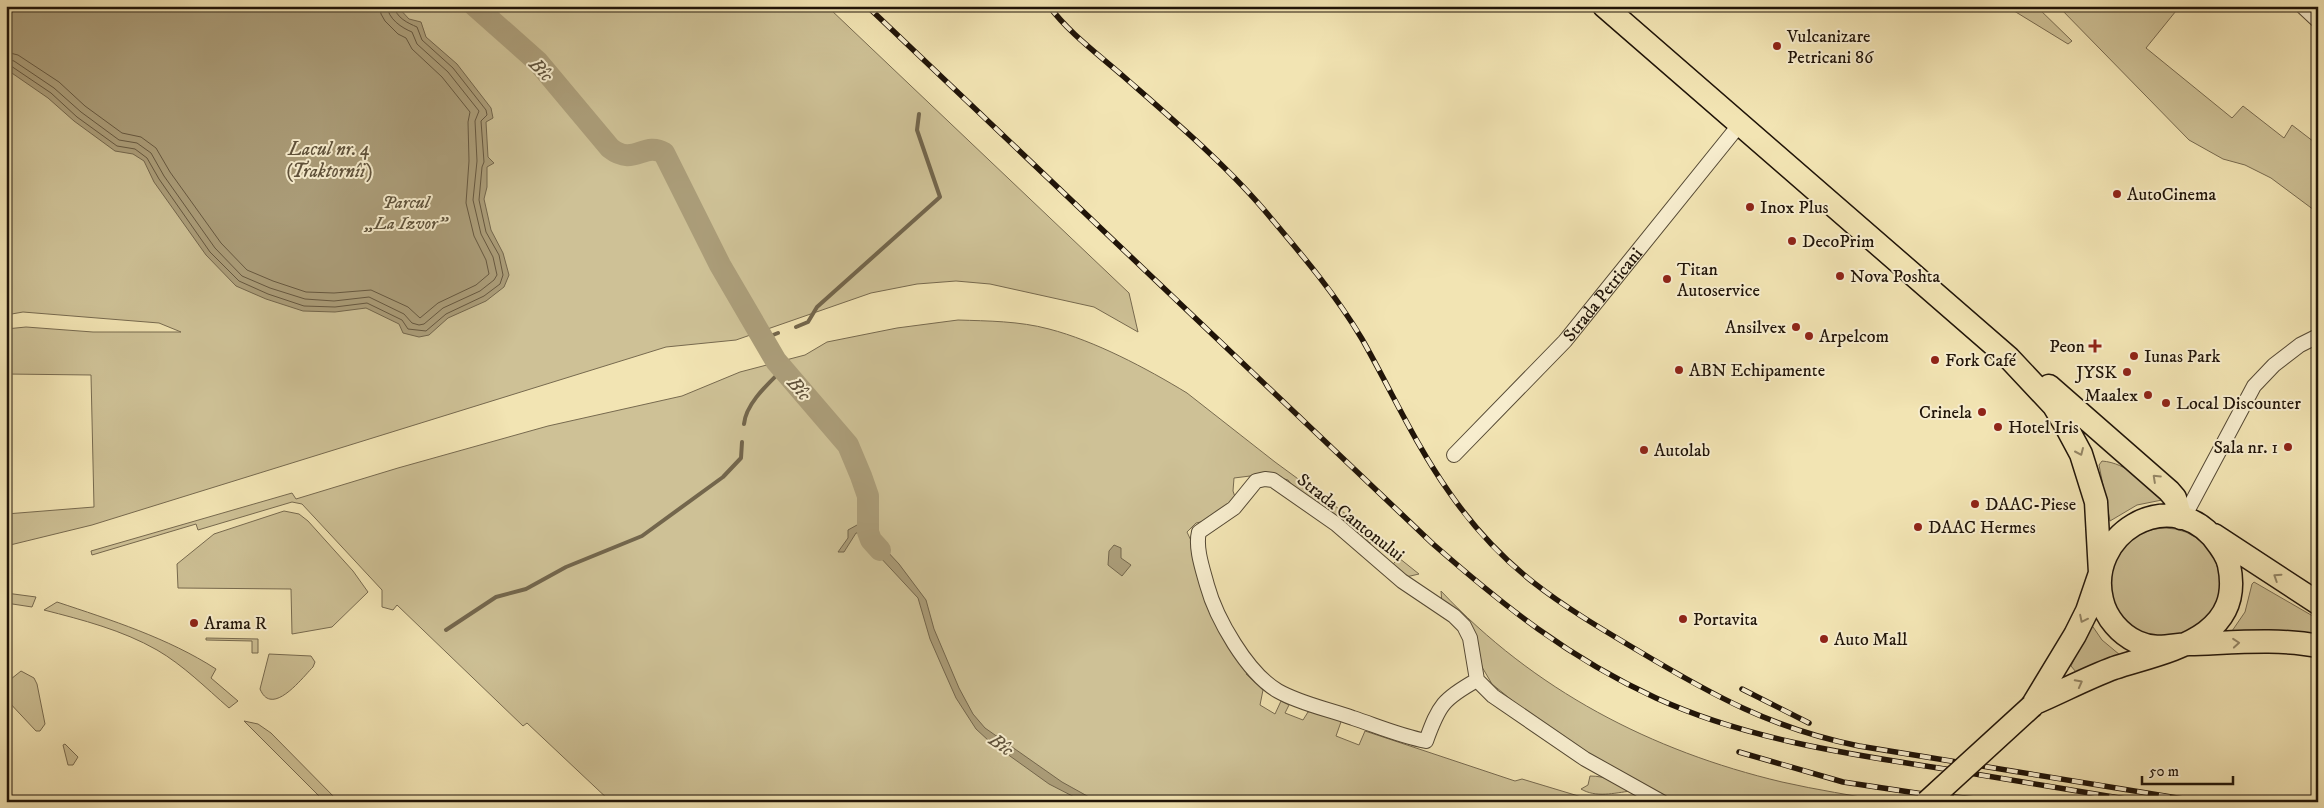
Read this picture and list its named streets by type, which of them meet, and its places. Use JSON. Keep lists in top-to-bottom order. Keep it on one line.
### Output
{"streets":{"street":["Strada Petricani","Strada Cantonului"]},"water":["Bîc","Lacul nr. 4 (Traktornîi)"],"parks":["Parcul „La Izvor”"],"places":{"other":["Vulcanizare Petricani 86","AutoCinema","Inox Plus","DecoPrim","Nova Poshta","Titan Autoservice","Ansilvex","Arpelcom","Iunas Park","Fork Café","ABN Echipamente","JYSK","Maalex","Local Discounter","Crinela","Hotel Iris","Sala nr. 1","Autolab","DAAC-Piese","DAAC Hermes","Portavita","Arama R","Auto Mall"],"health":["Peon"]},"scale_bar":"50 m"}
